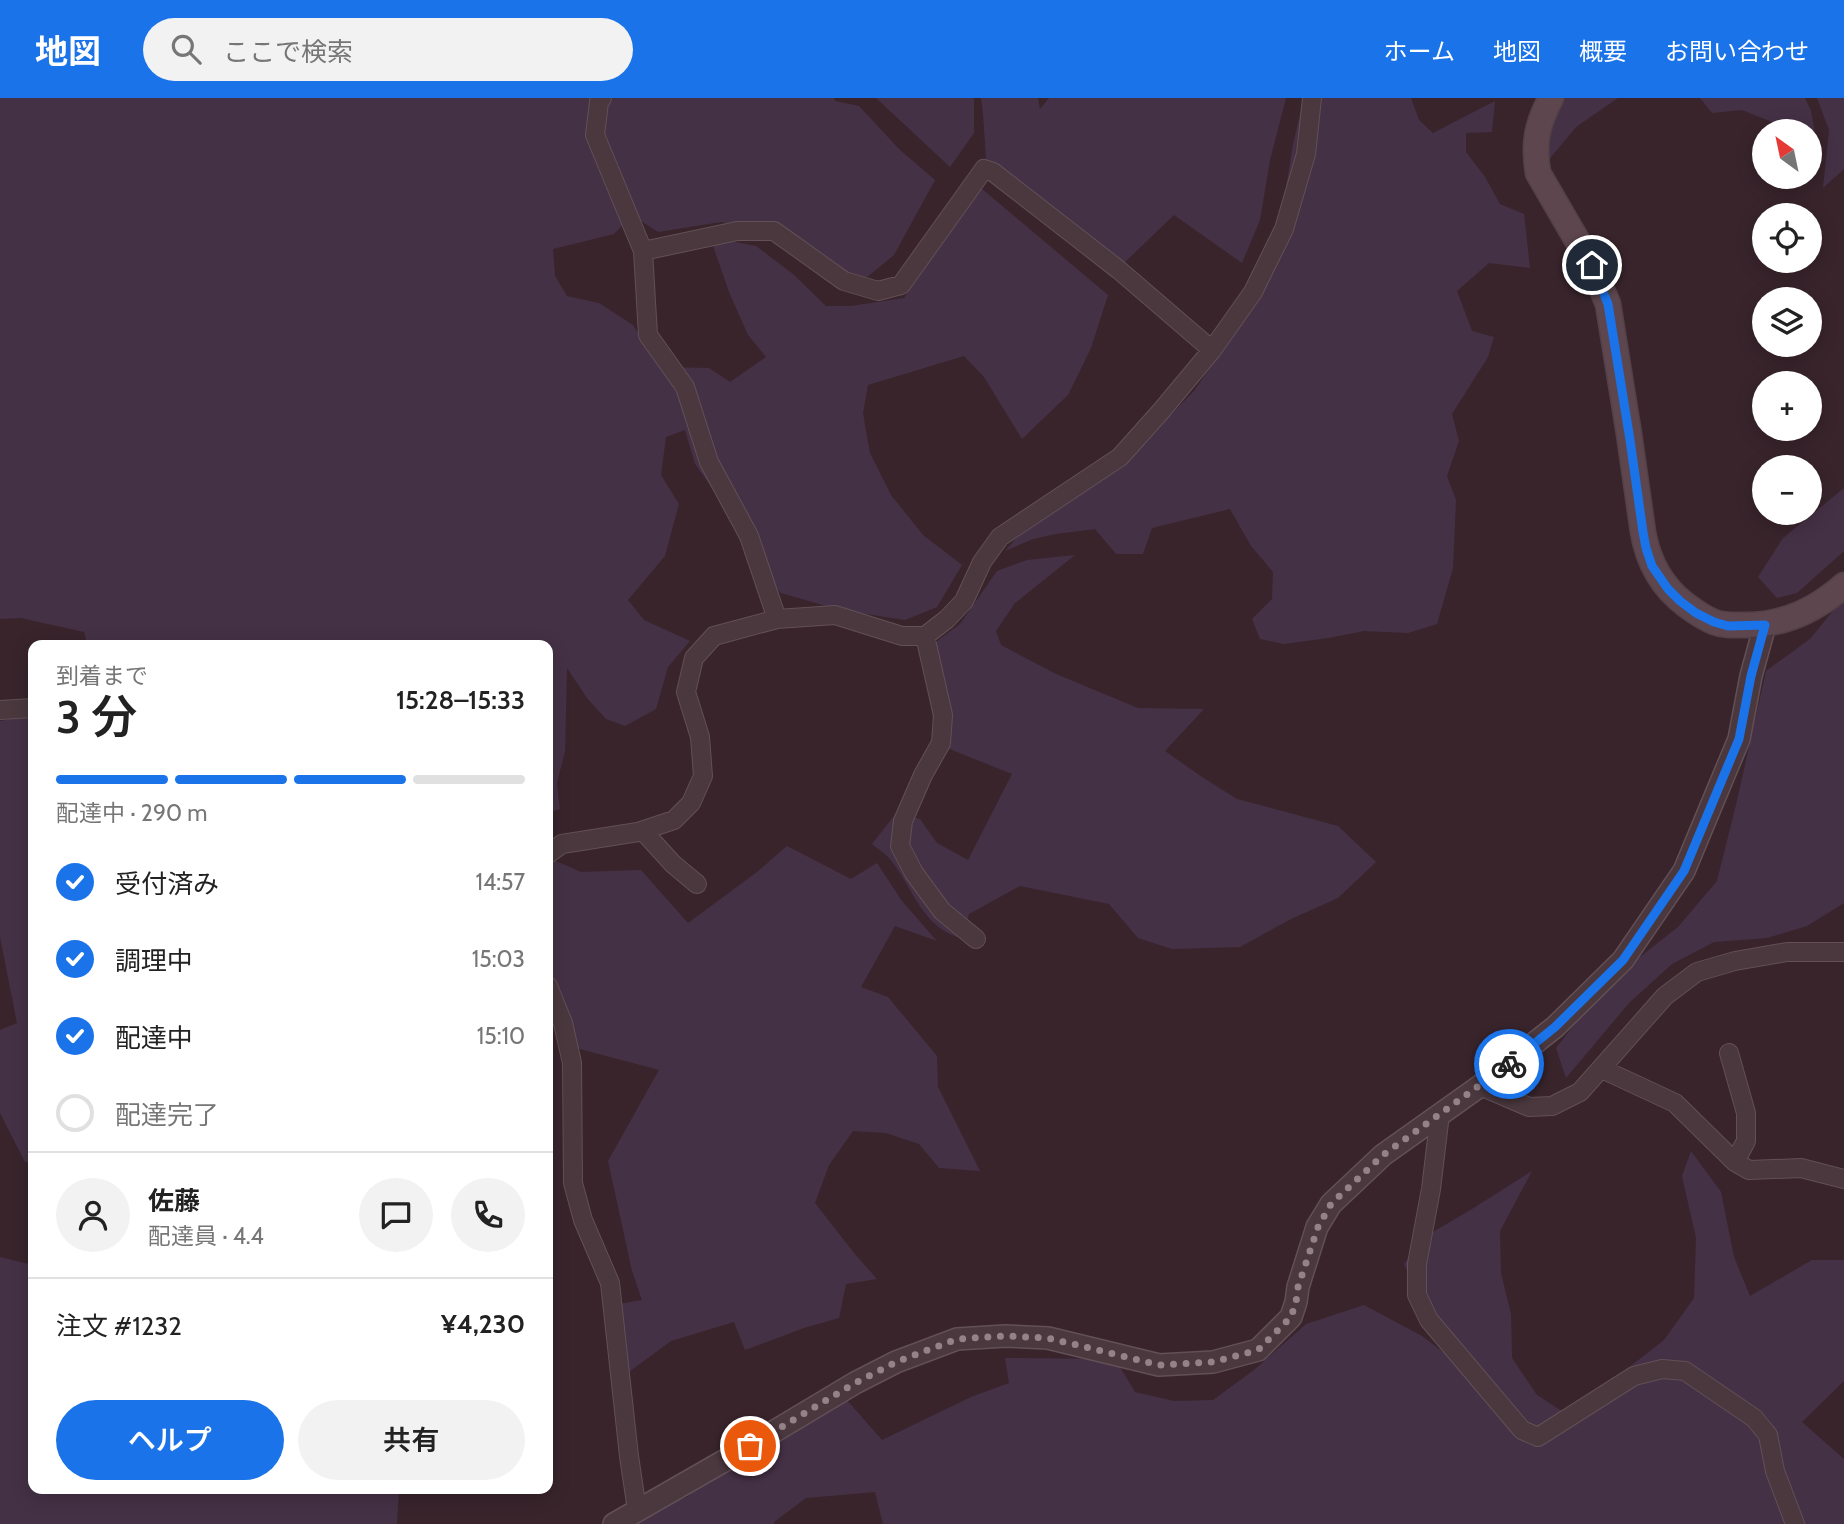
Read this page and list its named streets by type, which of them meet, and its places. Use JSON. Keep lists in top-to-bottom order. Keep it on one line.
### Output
{"north":"top left","page":{"header":"地図","search":"ここで検索","nav":["ホーム","地図","概要","お問い合わせ"],"map_buttons":["+","−"],"heading":["3 分","到着まで","15:28–15:33"],"panel":["佐藤","配達員 · 4.4","注文 #1232","¥4,230"],"bar":"配達中 · 290 m","list":[["受付済み","14:57"],["調理中","15:03"],["配達中","15:10"],"配達完了"],"buttons":["ヘルプ","共有"]}}
